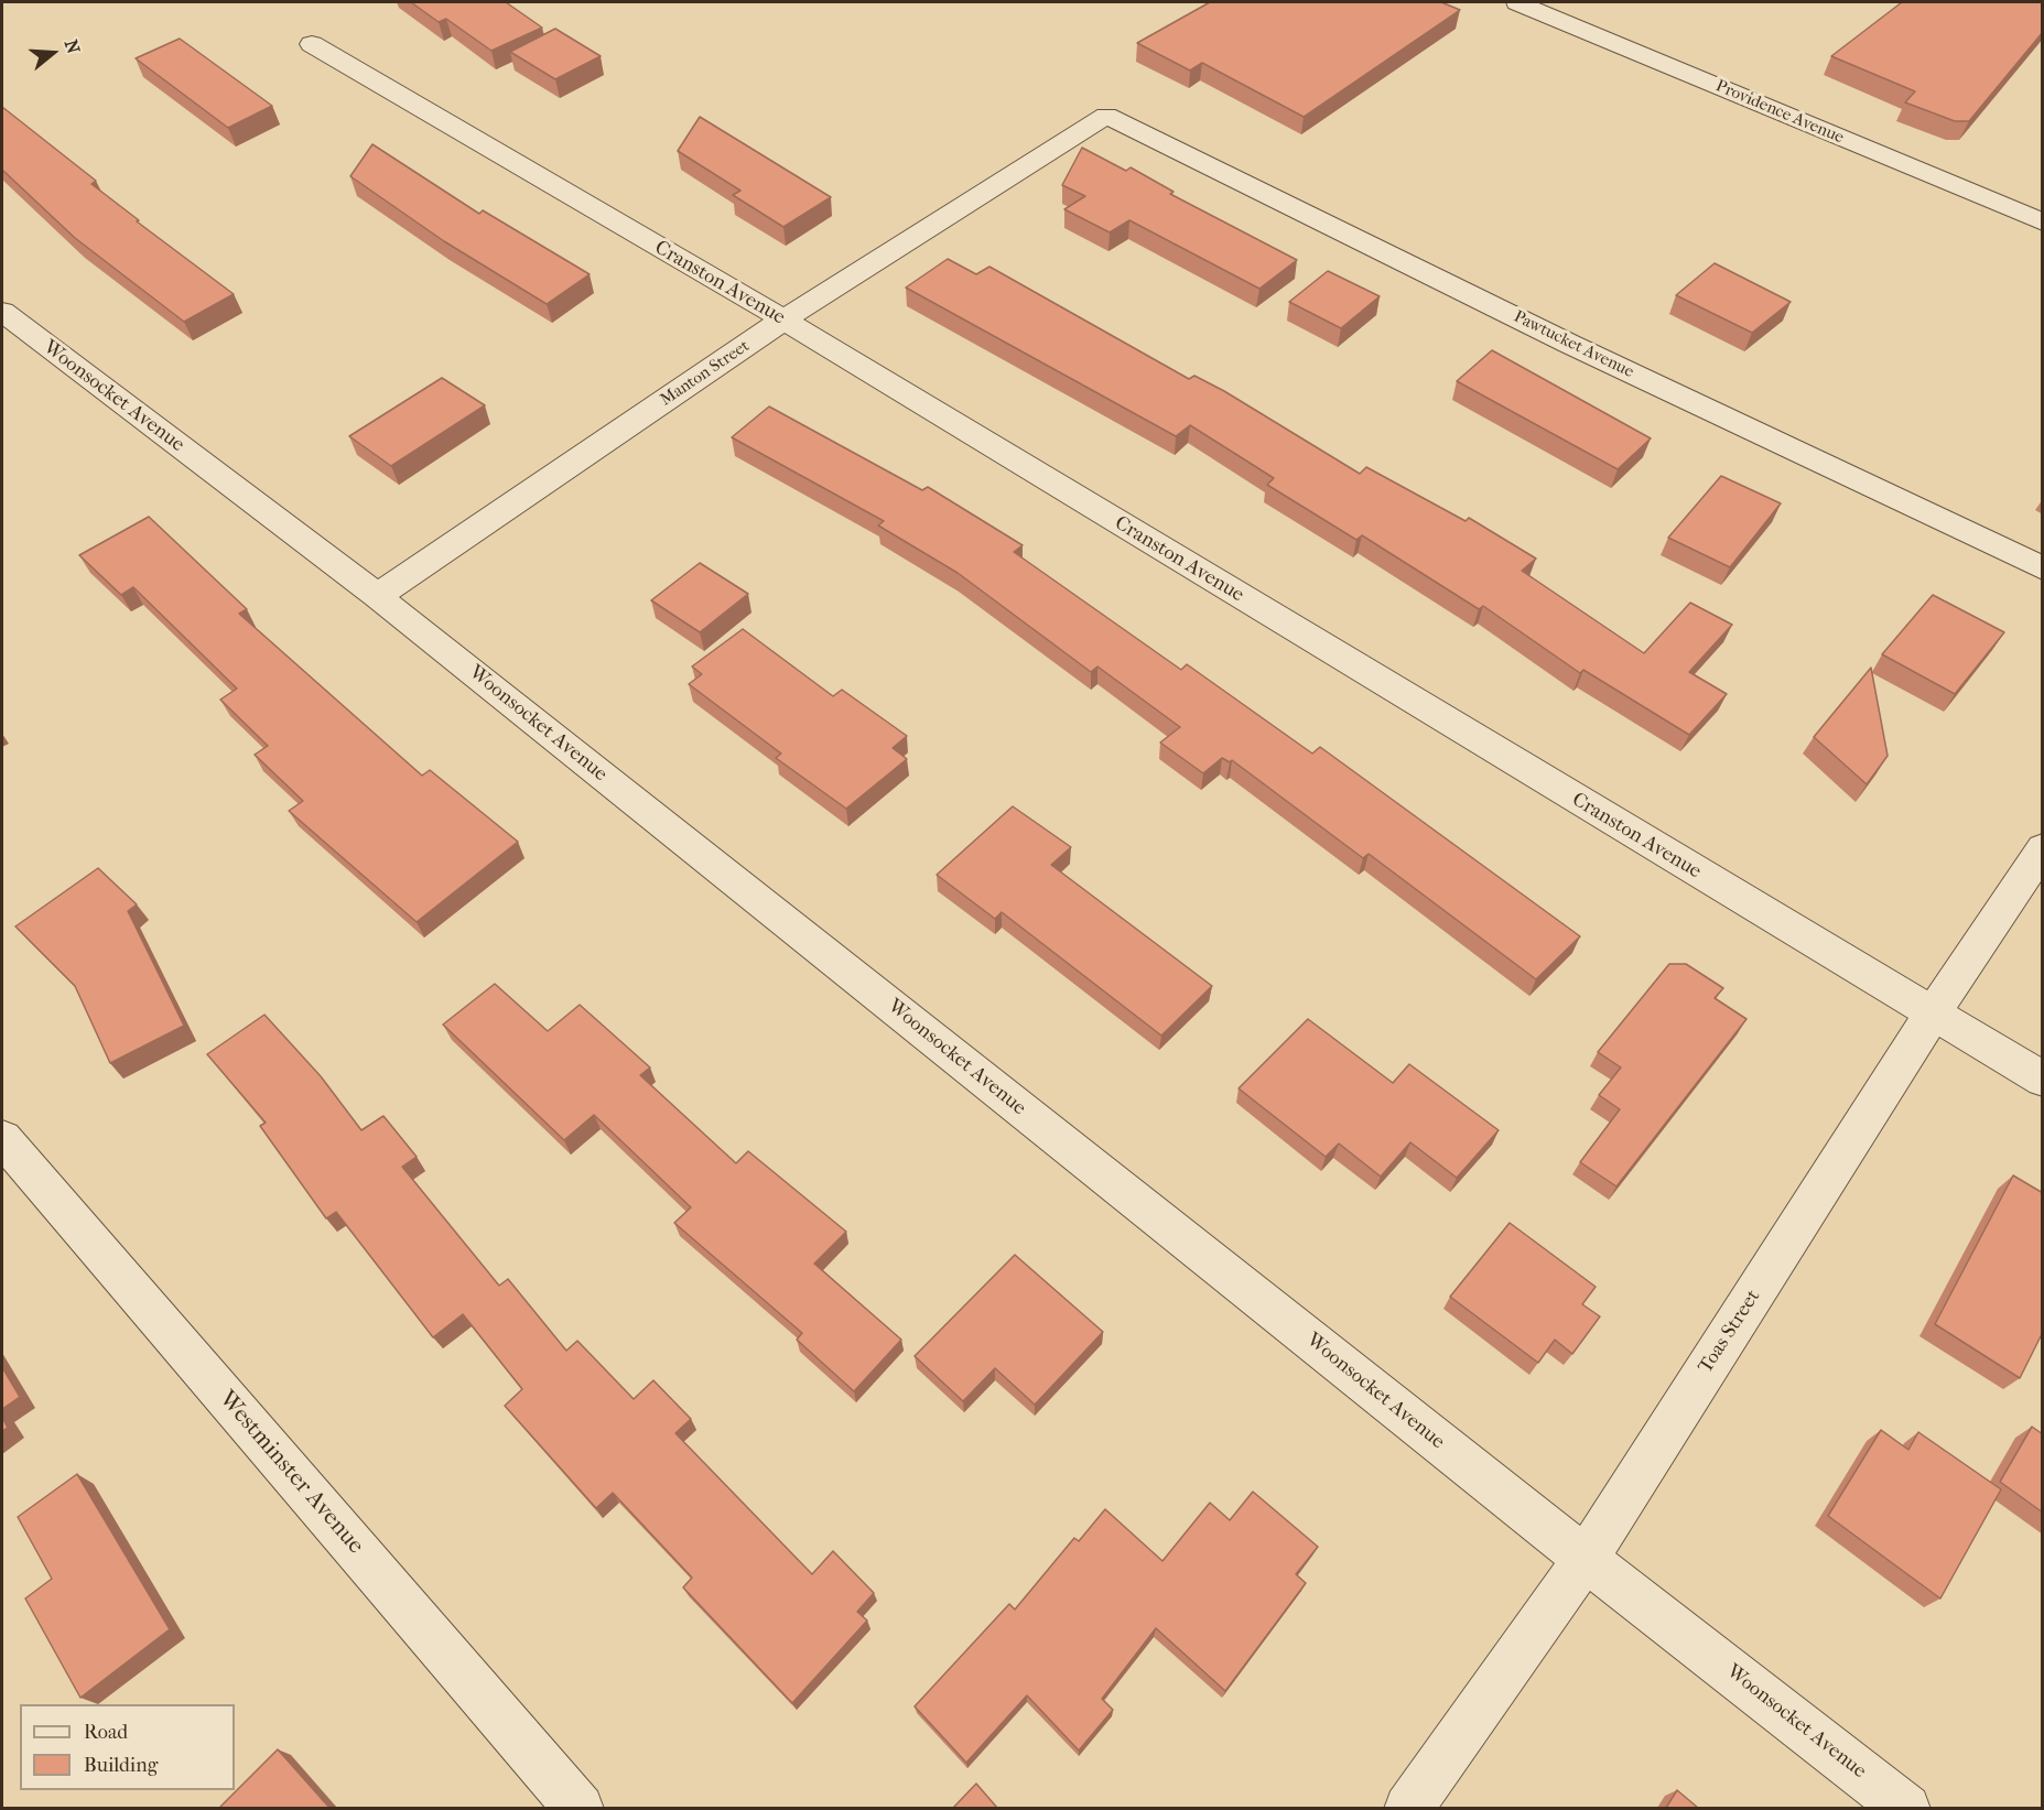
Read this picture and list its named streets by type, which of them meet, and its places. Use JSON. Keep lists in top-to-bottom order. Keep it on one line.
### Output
{"streets":{"street":["Providence Avenue","Cranston Avenue","Pawtucket Avenue","Manton Street","Woonsocket Avenue","Toas Street","Westminster Avenue"]},"crossings":[["Cranston Avenue","Manton Street"],["Cranston Avenue","Toas Street"],["Pawtucket Avenue","Manton Street"],["Manton Street","Woonsocket Avenue"],["Woonsocket Avenue","Toas Street"]],"legend":["Road","Building"],"north":"right"}
